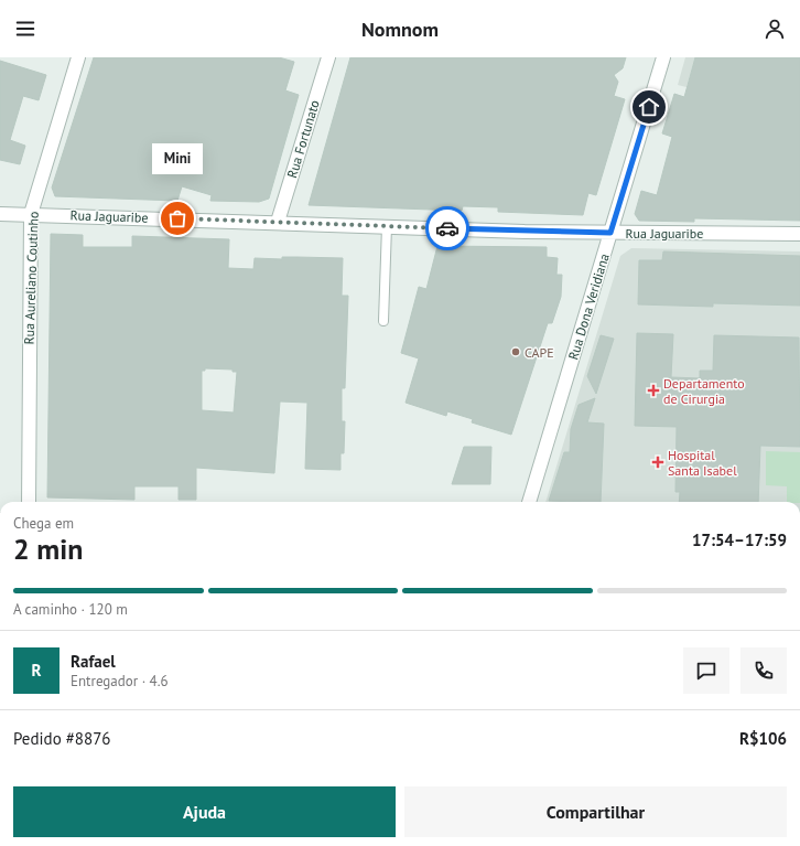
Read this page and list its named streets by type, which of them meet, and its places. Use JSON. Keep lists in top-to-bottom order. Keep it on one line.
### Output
{"streets":{"street":["Rua Fortunato","Rua Jaguaribe","Rua Aureliano Coutinho","Rua Dona Veridiana"]},"crossings":[["Rua Fortunato","Rua Jaguaribe"],["Rua Jaguaribe","Rua Aureliano Coutinho"],["Rua Jaguaribe","Rua Dona Veridiana"]],"places":{"other":["Mini","CAPE"],"health":["Departamento de Cirurgia","Hospital Santa Isabel"]},"page":{"header":"Nomnom","bubble":"Mini","heading":["2 min","Chega em","17:54–17:59"],"panel":["Rafael","Entregador · 4.6","Pedido #8876","R$106"],"bar":"A caminho · 120 m","round":"R","buttons":["Ajuda","Compartilhar"]}}
